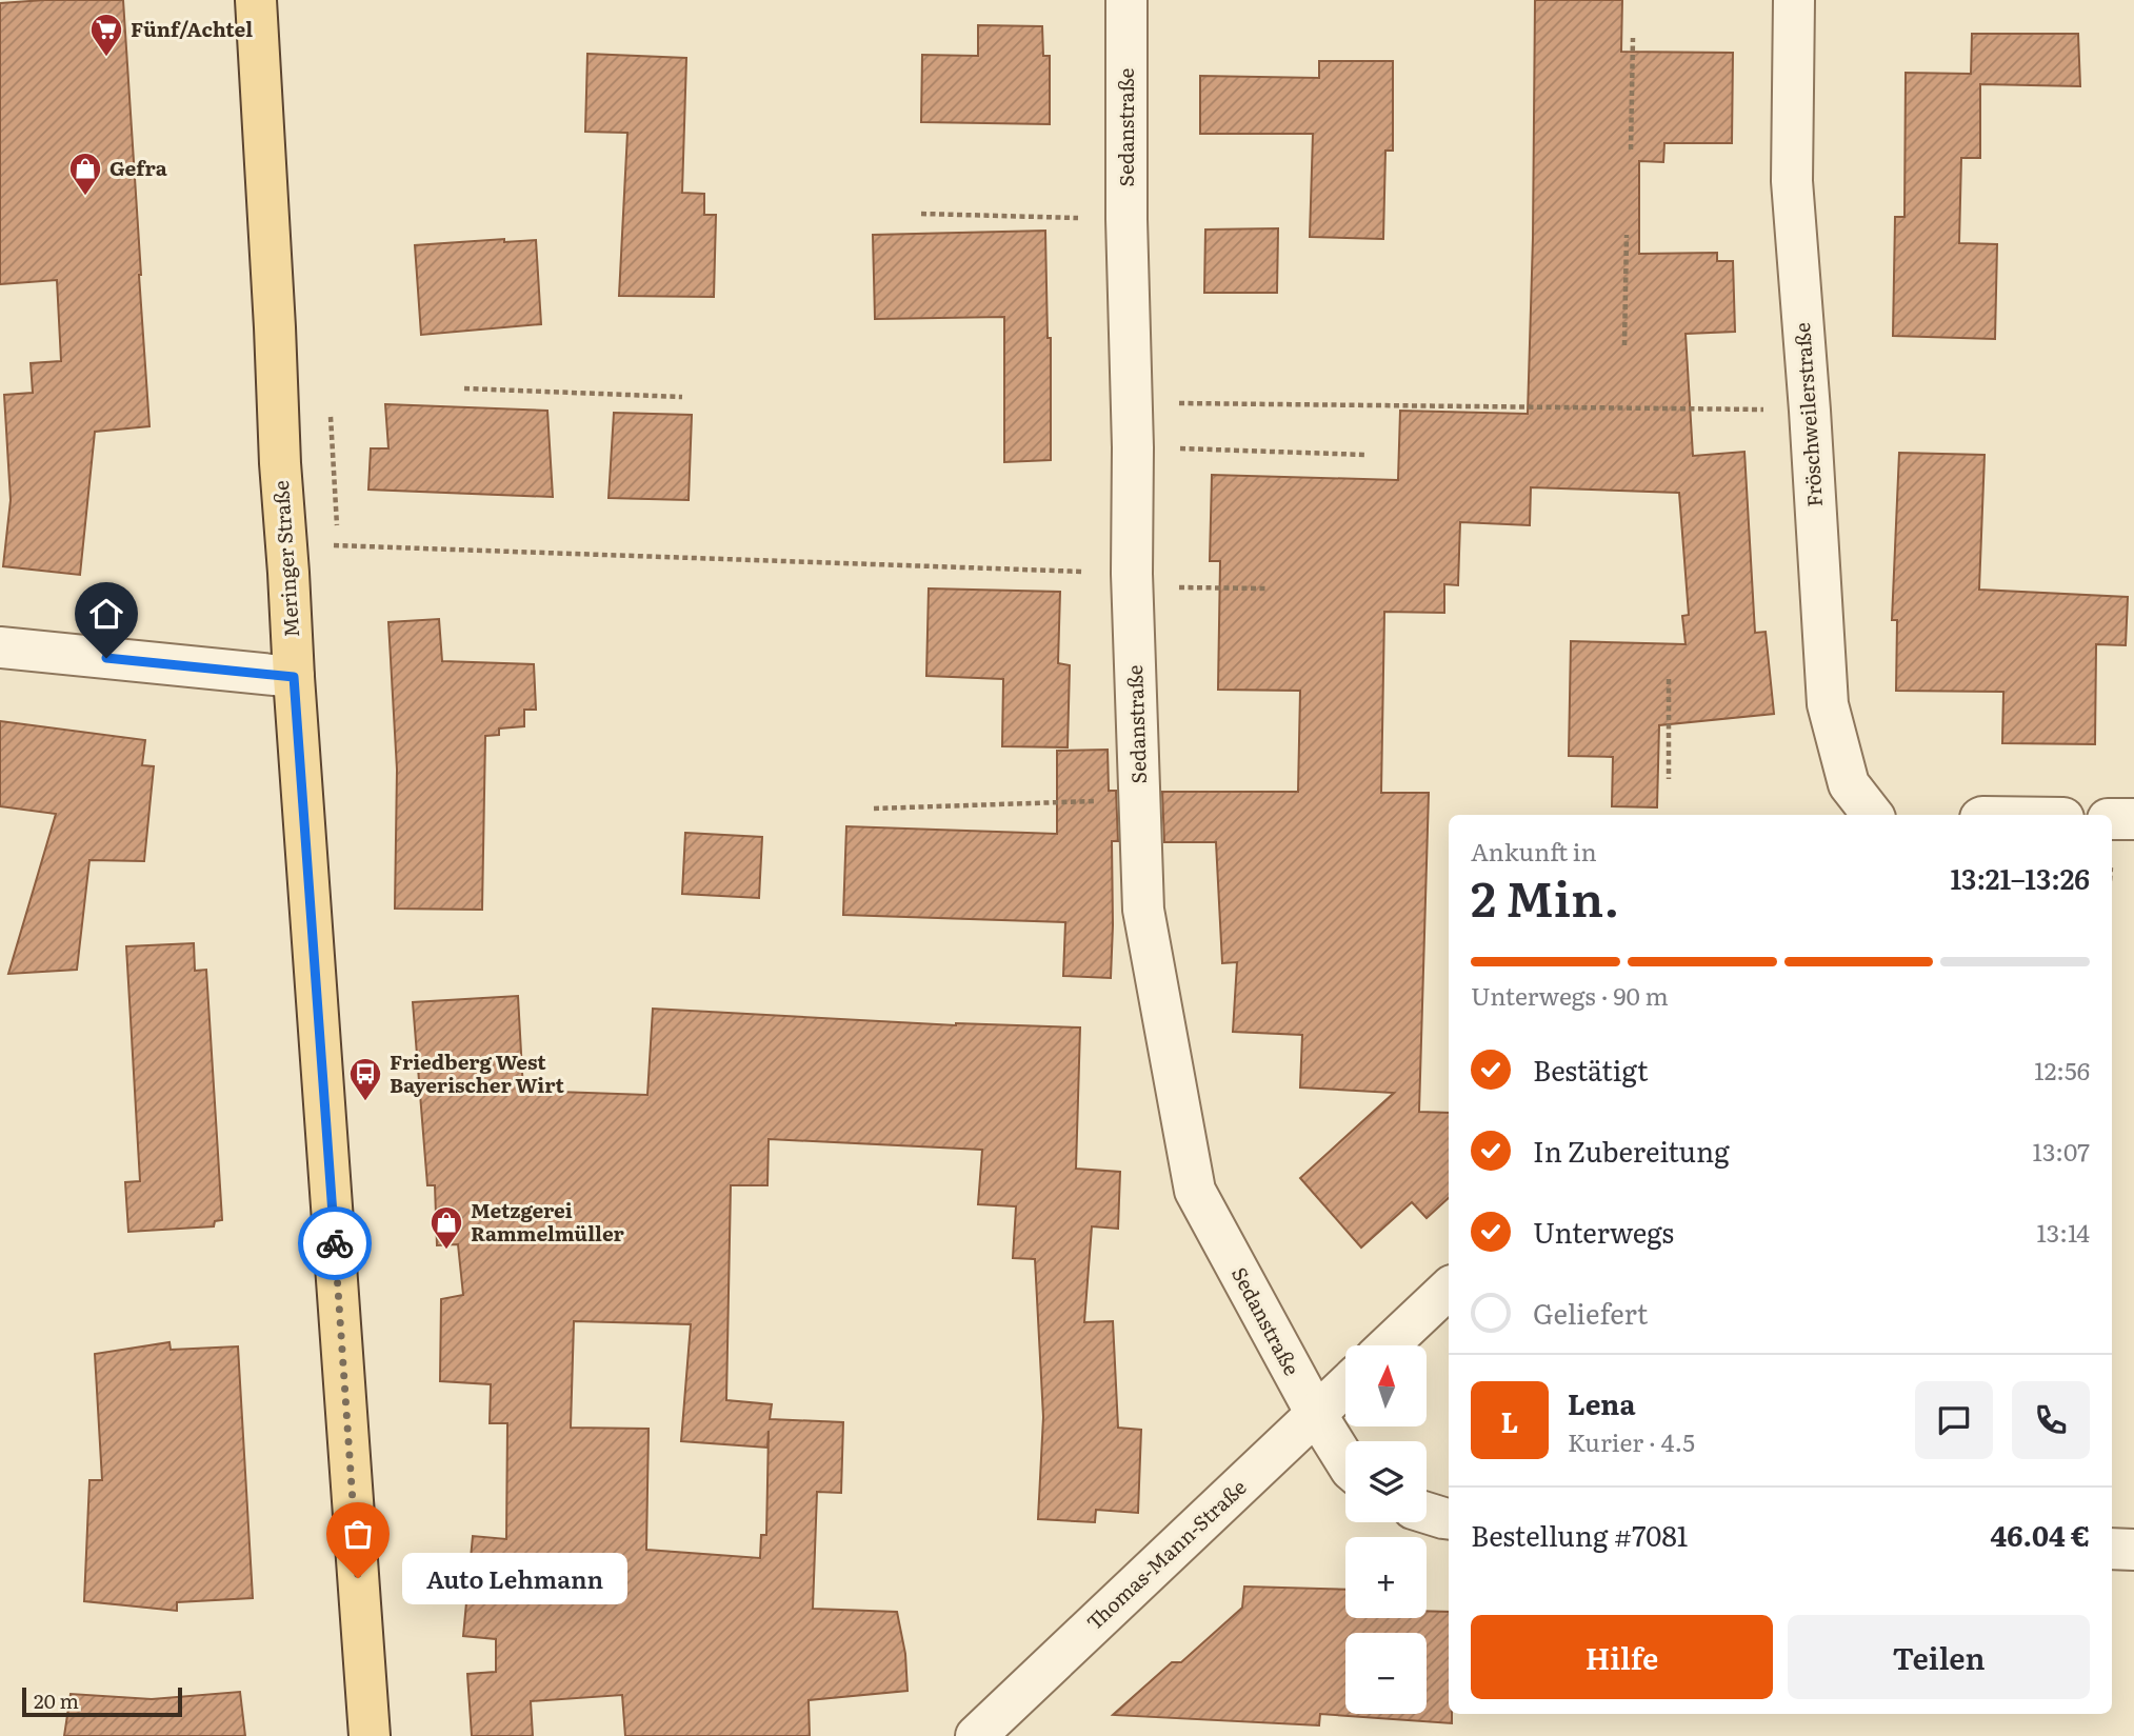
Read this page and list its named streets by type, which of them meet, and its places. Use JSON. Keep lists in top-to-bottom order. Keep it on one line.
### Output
{"streets":{"main road":["Meringer Straße"],"street":["Sedanstraße","Fröschweilerstraße","Thomas-Mann-Straße"]},"crossings":[["Sedanstraße","Thomas-Mann-Straße"]],"places":{"supermarket":["Fünf/Achtel"],"shop":["Gefra","Metzgerei Rammelmüller"],"bus stop":["Friedberg West Bayerischer Wirt"],"other":["Auto Lehmann"]},"scale_bar":"20 m","north":"top","page":{"heading":["2 Min.","Ankunft in","13:21–13:26"],"panel":["Lena","Kurier · 4.5","Bestellung #7081","46.04 €"],"bar":"Unterwegs · 90 m","list":[["Bestätigt","12:56"],["In Zubereitung","13:07"],["Unterwegs","13:14"],"Geliefert"],"map_buttons":["+","−"],"round":"L","bubble":"Auto Lehmann","buttons":["Hilfe","Teilen"],"scale":"20 m"}}
